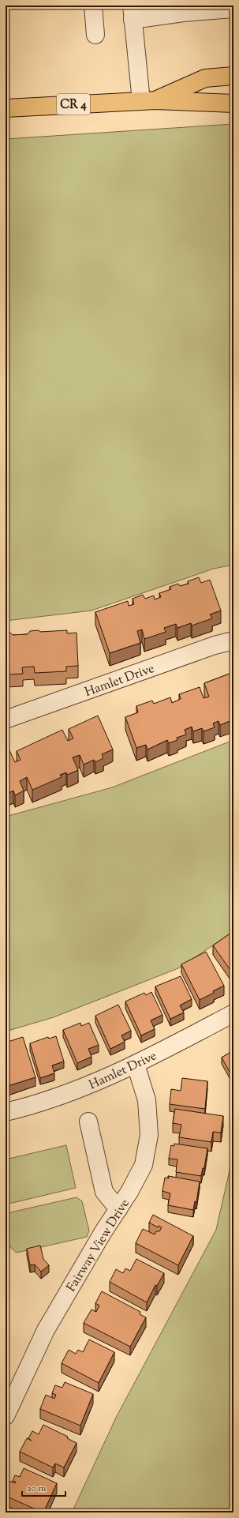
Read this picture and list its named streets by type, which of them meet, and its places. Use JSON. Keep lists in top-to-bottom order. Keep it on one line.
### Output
{"streets":{"main road":["CR 4"],"street":["Hamlet Drive","Fairway View Drive"]},"crossings":[["Hamlet Drive","Fairway View Drive"]],"scale_bar":"20 m"}
